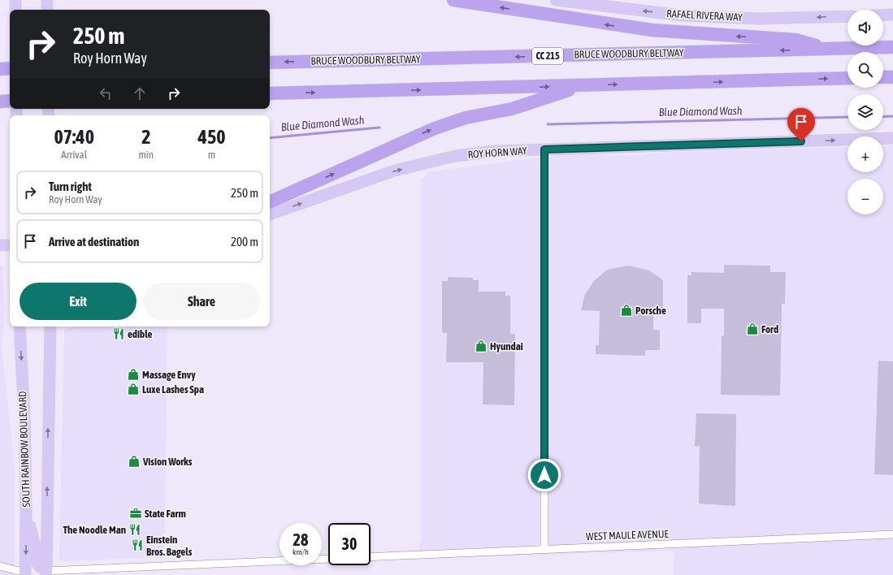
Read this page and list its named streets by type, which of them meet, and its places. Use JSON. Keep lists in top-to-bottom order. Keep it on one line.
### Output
{"streets":{"highway":["BRUCE WOODBURY BELTWAY","CC 215"],"main road":["RAFAEL RIVERA WAY","ROY HORN WAY","SOUTH RAINBOW BOULEVARD"],"street":["WEST MAULE AVENUE"]},"one_way":["RAFAEL RIVERA WAY","ROY HORN WAY"],"water":["Blue Diamond Wash"],"places":{"shop":["Porsche","Ford","Hyundai","Massage Envy","Luxe Lashes Spa","Vision Works"],"restaurant":["edible","The Noodle Man","Einstein Bros. Bagels"],"office":["State Farm"]},"page":{"map_buttons":["+","−"],"turn":["250 m","Roy Horn Way"],"eta":["07:40","Arrival","2","min","450","m"],"list":[{"name":"Turn right","note":"Roy Horn Way","value":"250 m"},{"name":"Arrive at destination","value":"200 m"}],"buttons":["Exit","Share"],"speed":"28 km/h","limit":"30"}}
